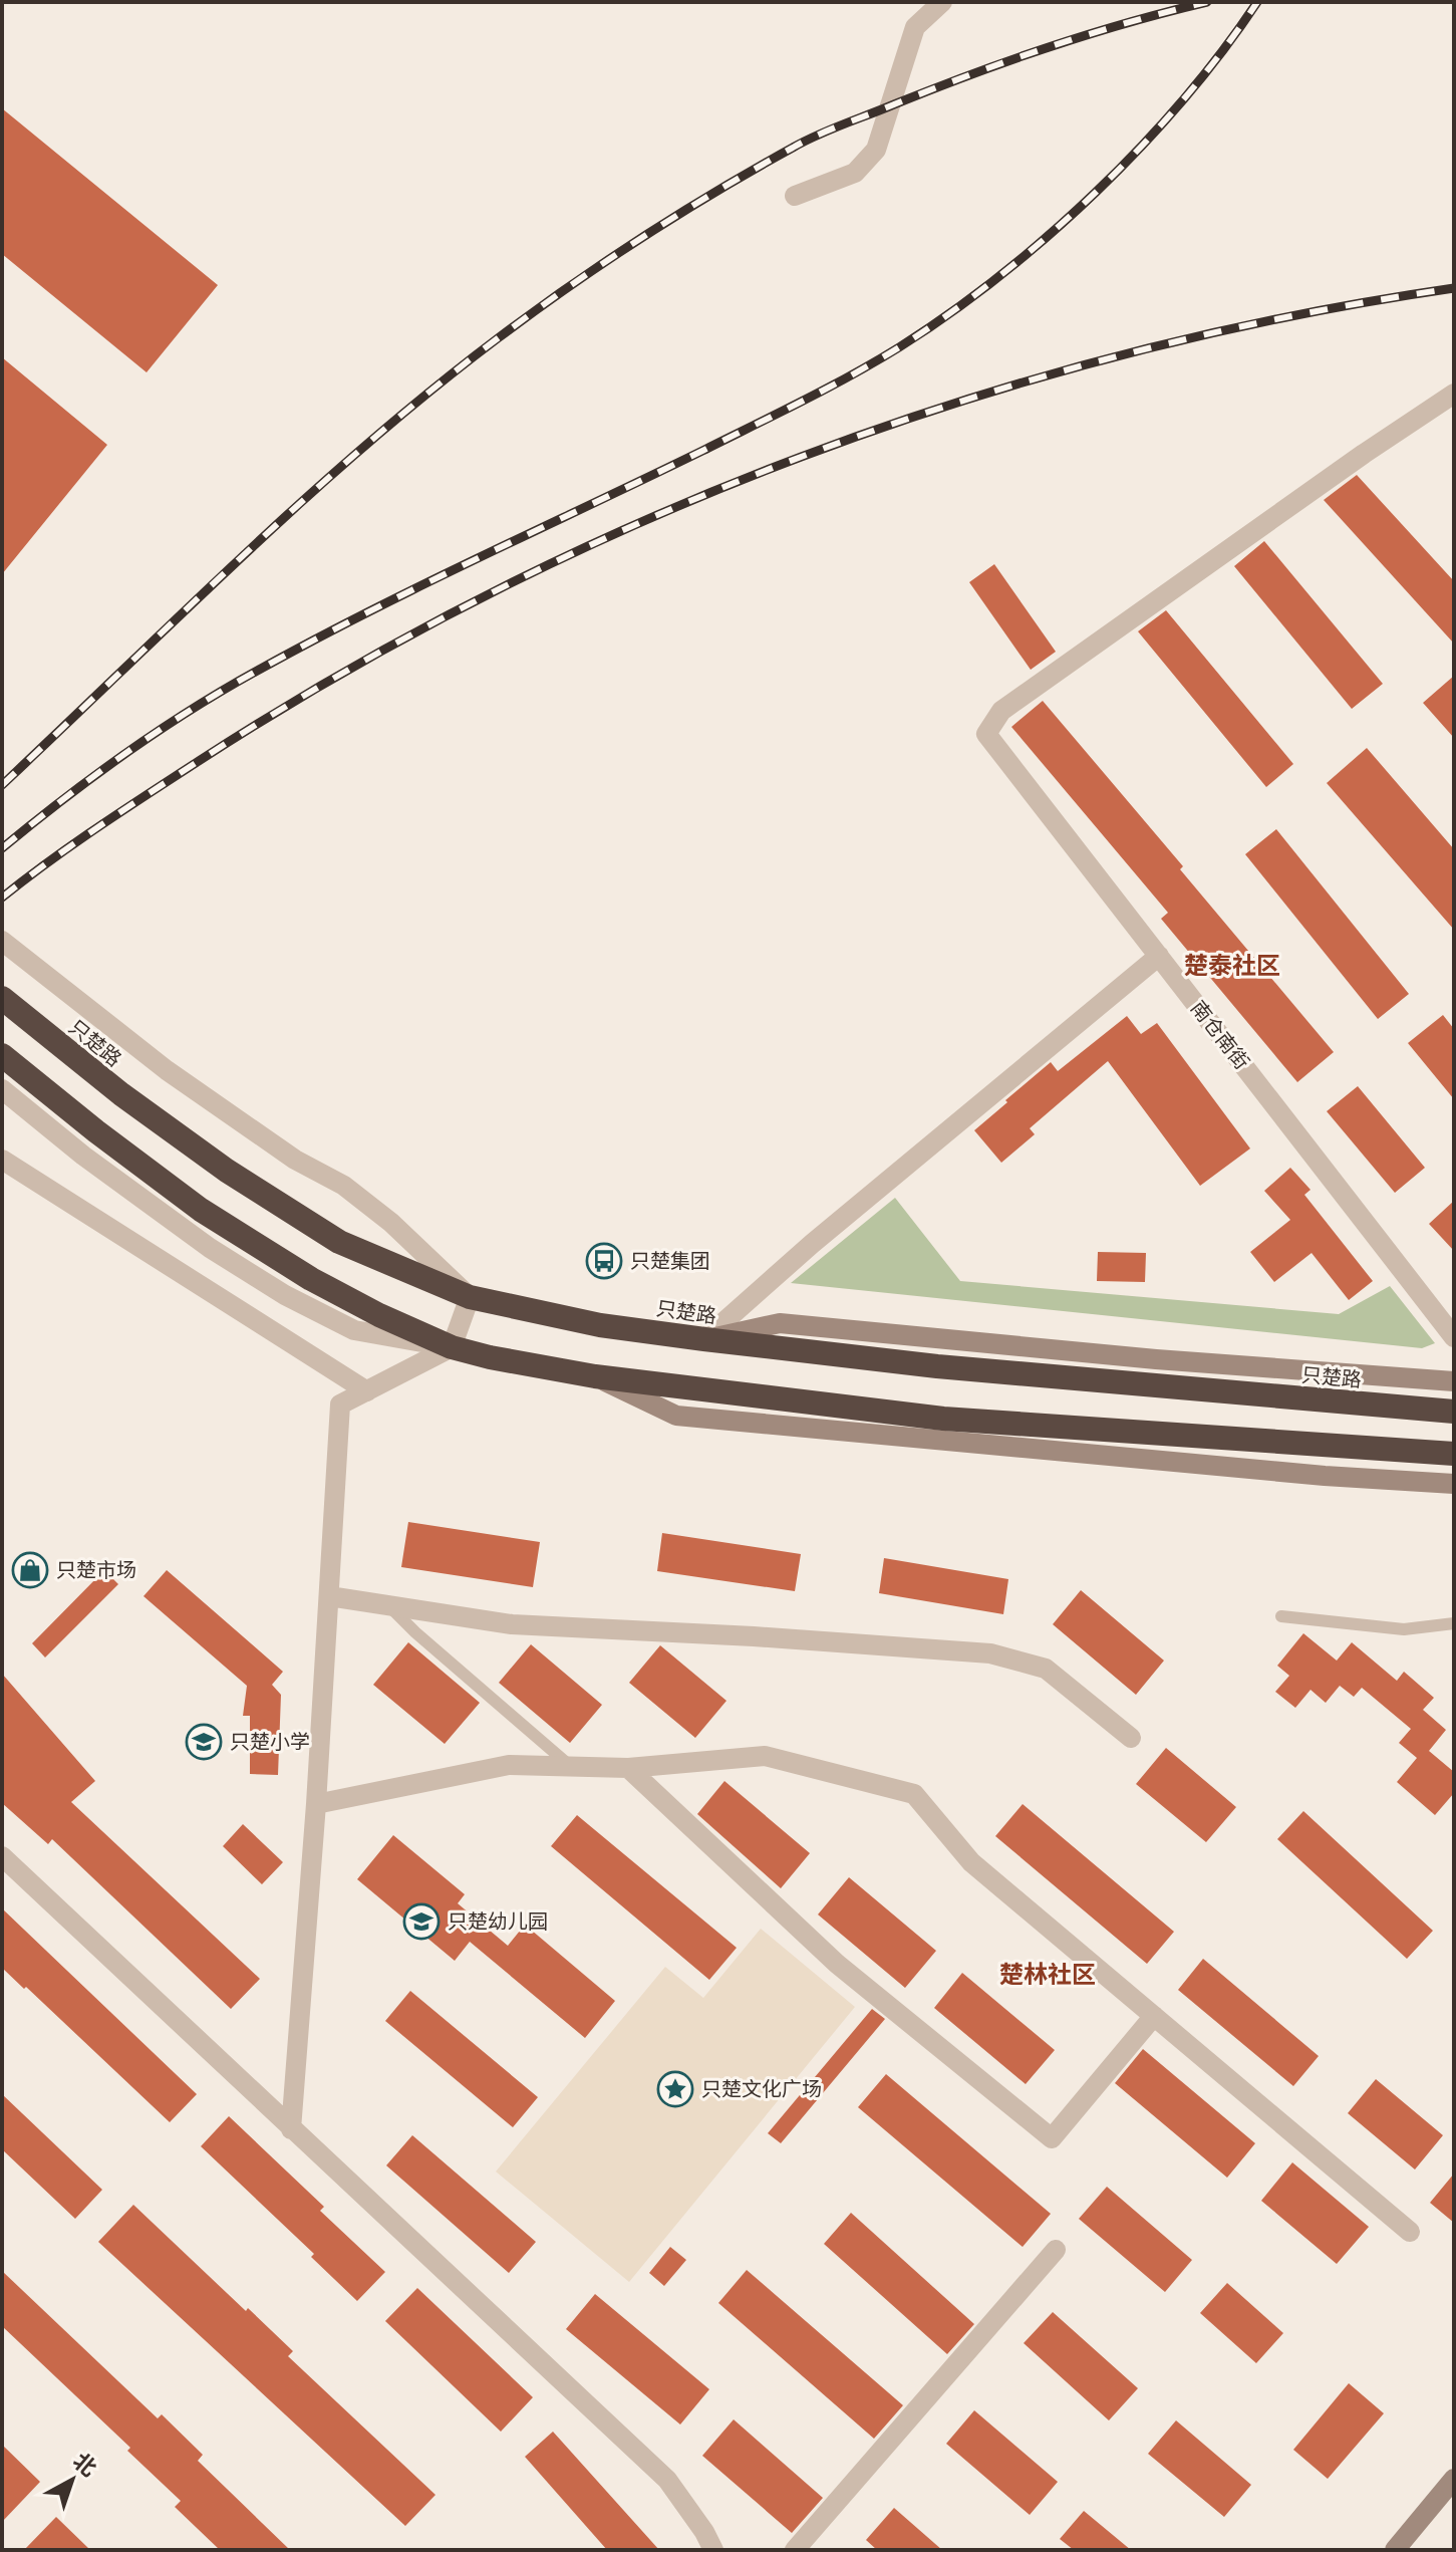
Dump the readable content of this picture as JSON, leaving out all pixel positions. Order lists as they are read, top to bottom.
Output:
{
  "streets": {
    "highway": ["只楚路"],
    "street": ["南仓南街"]
  },
  "districts": ["楚泰社区", "楚林社区"],
  "places": {
    "bus stop": ["只楚集团"],
    "shop": ["只楚市场"],
    "school or university": ["只楚小学", "只楚幼儿园"],
    "place": ["只楚文化广场"]
  },
  "north": "top right"
}
